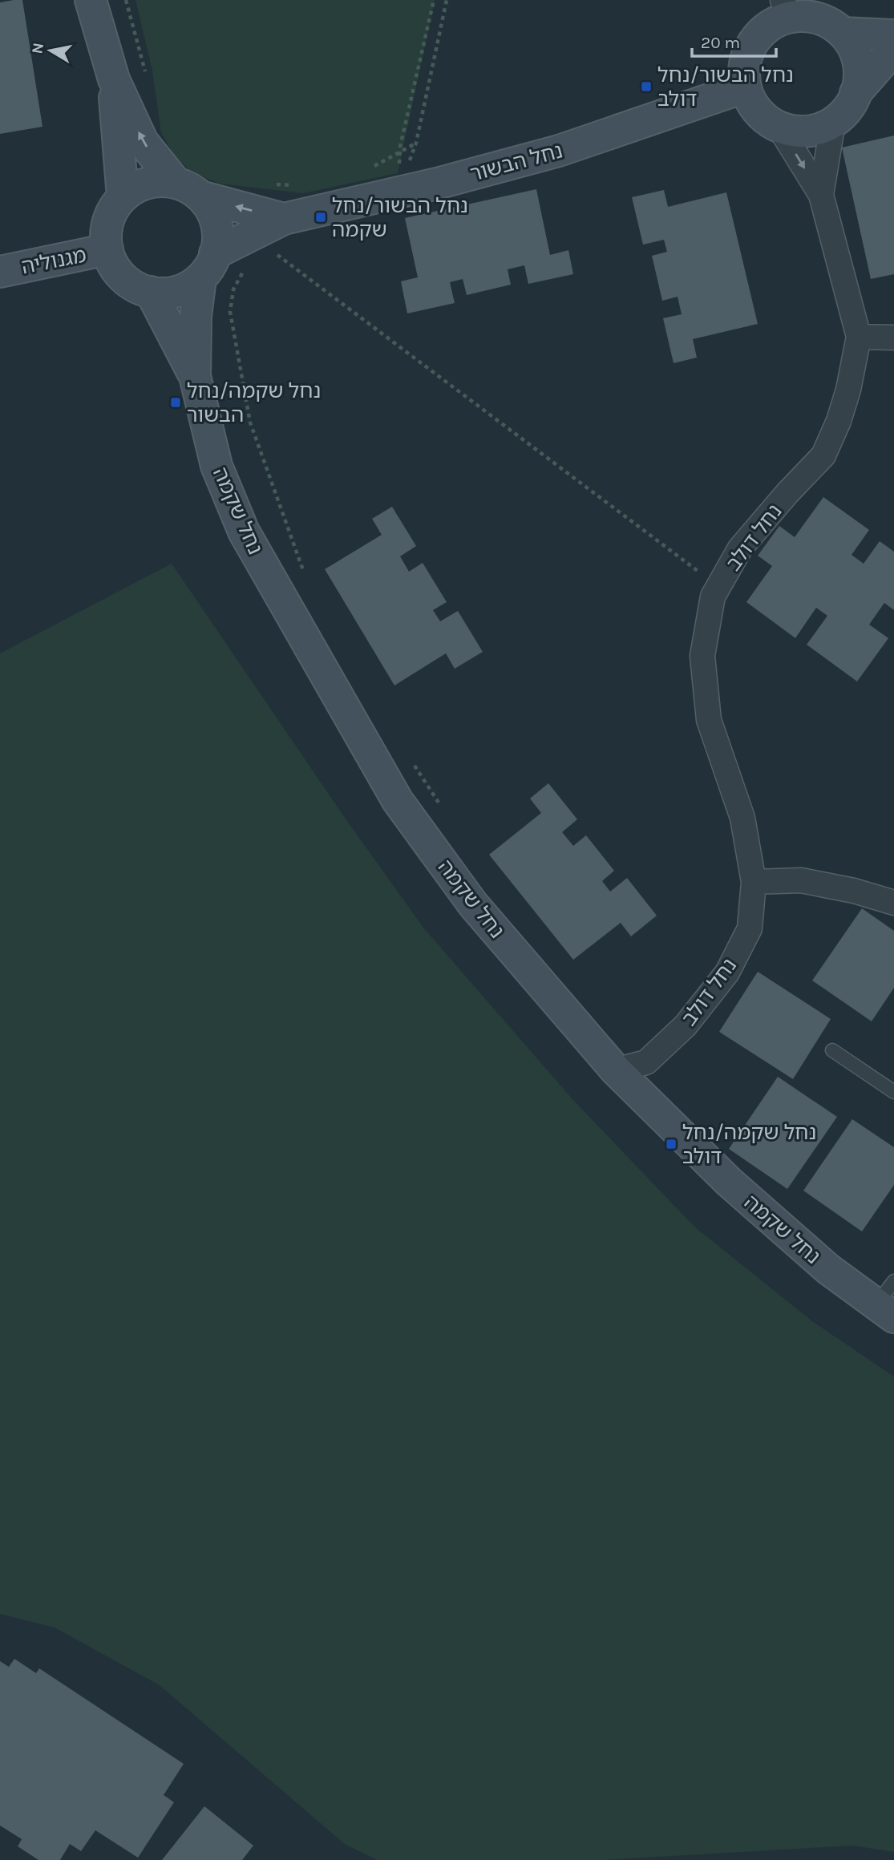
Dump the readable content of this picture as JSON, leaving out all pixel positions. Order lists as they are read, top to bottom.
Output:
{
  "streets": {
    "street": [
      "נחל הבשור",
      "מגנוליה",
      "נחל שקמה",
      "נחל דולב"
    ]
  },
  "crossings": [
    ["נחל הבשור", "מגנוליה"],
    ["נחל הבשור", "נחל שקמה"],
    ["נחל הבשור", "נחל דולב"],
    ["מגנוליה", "נחל שקמה"],
    ["נחל שקמה", "נחל דולב"]
  ],
  "places": {
    "transit": [
      "נחל הבשור/נחל דולב",
      "נחל הבשור/נחל שקמה",
      "נחל שקמה/נחל הבשור",
      "נחל שקמה/נחל דולב"
    ]
  },
  "scale_bar": "20 m",
  "north": "left"
}
